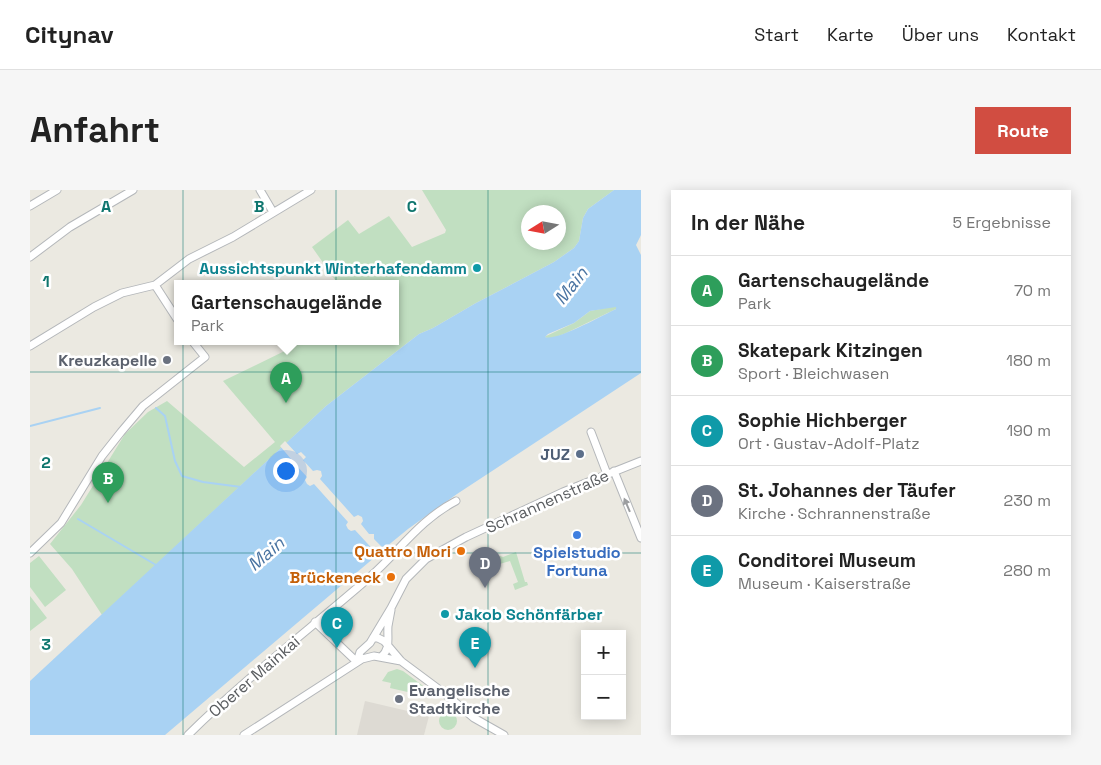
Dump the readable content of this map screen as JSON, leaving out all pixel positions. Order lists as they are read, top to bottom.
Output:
{
  "streets": {
    "street": ["Schrannenstraße", "Oberer Mainkai"]
  },
  "water": ["Main"],
  "places": [
    "Aussichtspunkt Winterhafendamm",
    "Kreuzkapelle",
    "JUZ",
    "Spielstudio Fortuna",
    "Quattro Mori",
    "Brückeneck",
    "Jakob Schönfärber",
    "Evangelische Stadtkirche"
  ],
  "north": "left",
  "page": {
    "header": "Citynav",
    "nav": [
      "Start",
      "Karte",
      "Über uns",
      "Kontakt"
    ],
    "buttons": "Route",
    "title": "Anfahrt",
    "heading": ["In der Nähe", "5 Ergebnisse"],
    "list": [
      {
        "mark": "A",
        "name": "Gartenschaugelände",
        "note": "Park",
        "value": "70 m"
      },
      {
        "mark": "B",
        "name": "Skatepark Kitzingen",
        "note": "Sport · Bleichwasen",
        "value": "180 m"
      },
      {
        "mark": "C",
        "name": "Sophie Hichberger",
        "note": "Ort · Gustav-Adolf-Platz",
        "value": "190 m"
      },
      {
        "mark": "D",
        "name": "St. Johannes der Täufer",
        "note": "Kirche · Schrannenstraße",
        "value": "230 m"
      },
      {
        "mark": "E",
        "name": "Conditorei Museum",
        "note": "Museum · Kaiserstraße",
        "value": "280 m"
      }
    ],
    "popup": ["Gartenschaugelände", "Park"],
    "pins": [
      "A",
      "B",
      "D",
      "C",
      "E"
    ],
    "map_buttons": ["+", "−"]
  },
  "grid": {
    "columns": ["A", "B", "C"],
    "rows": ["1", "2", "3"]
  }
}
